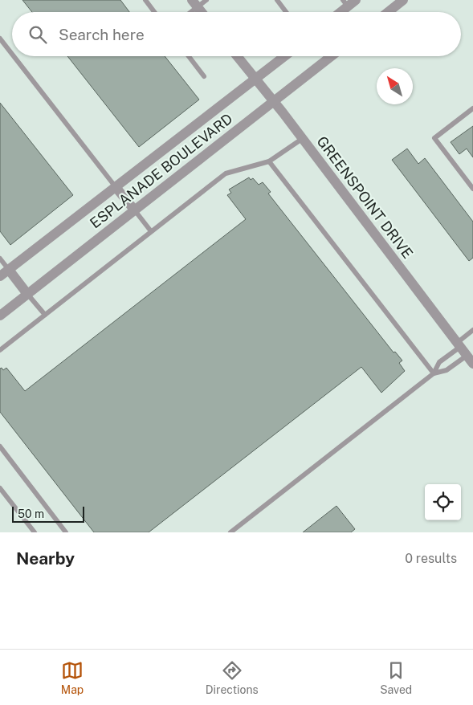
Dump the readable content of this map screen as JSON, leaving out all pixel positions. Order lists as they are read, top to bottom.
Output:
{
  "streets": {
    "street": ["ESPLANADE BOULEVARD", "GREENSPOINT DRIVE"]
  },
  "crossings": [
    ["ESPLANADE BOULEVARD", "GREENSPOINT DRIVE"]
  ],
  "scale_bar": "50 m",
  "north": "top left",
  "page": {
    "search": "Search here",
    "scale": "50 m",
    "heading": ["Nearby", "0 results"],
    "nav": ["Map", "Directions", "Saved"]
  }
}
